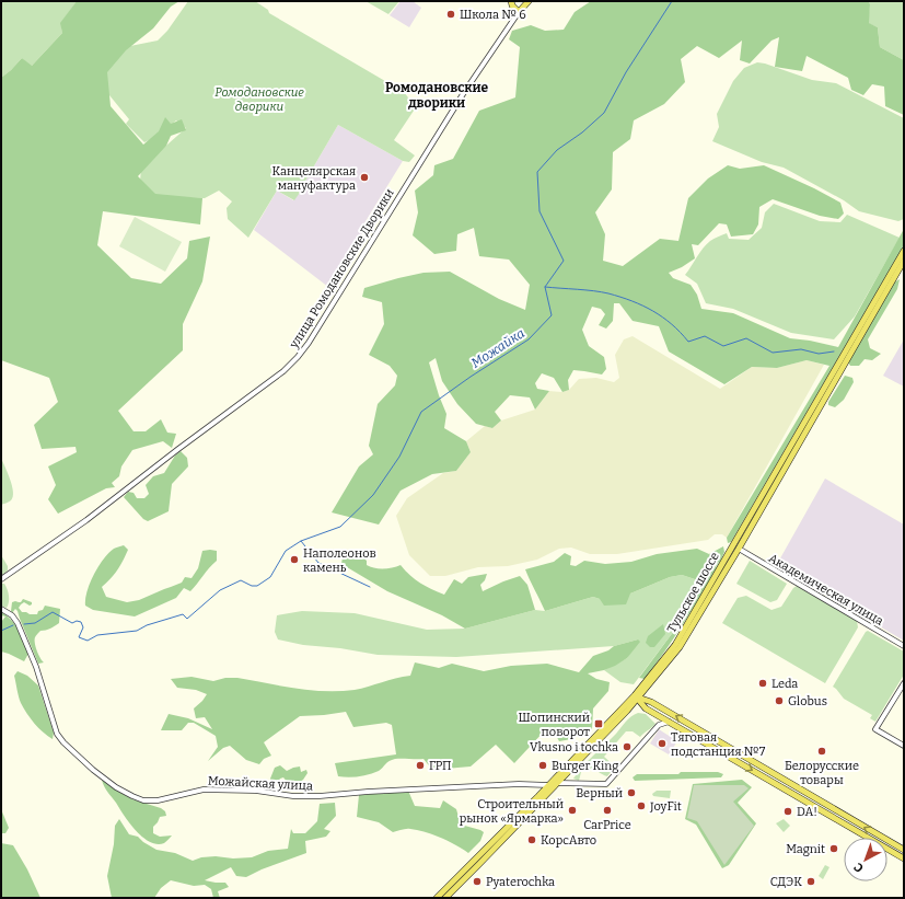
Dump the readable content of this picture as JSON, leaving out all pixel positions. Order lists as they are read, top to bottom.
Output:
{
  "streets": {
    "main road": ["Тульское шоссе"],
    "street": ["улица Ромодановские Дворики", "Академическая улица", "Можайская улица"]
  },
  "crossings": [
    ["Академическая улица", "Тульское шоссе"],
    ["Тульское шоссе", "Можайская улица"]
  ],
  "districts": ["Ромодановские дворики"],
  "water": ["Можайка"],
  "parks": ["Ромодановские дворики"],
  "places": {
    "other": [
      "Школа № 6",
      "Канцелярская мануфактура",
      "Наполеонов камень",
      "Leda",
      "Globus",
      "Тяговая подстанция №7",
      "Vkusno i tochka",
      "Белорусские товары",
      "ГРП",
      "Burger King",
      "Верный",
      "JoyFit",
      "Строительный рынок «Ярмарка»",
      "CarPrice",
      "DA!",
      "КорсАвто",
      "Magnit",
      "Pyaterochka",
      "СДЭК"
    ],
    "transit": ["Шопинский поворот"]
  },
  "north": "bottom left"
}
